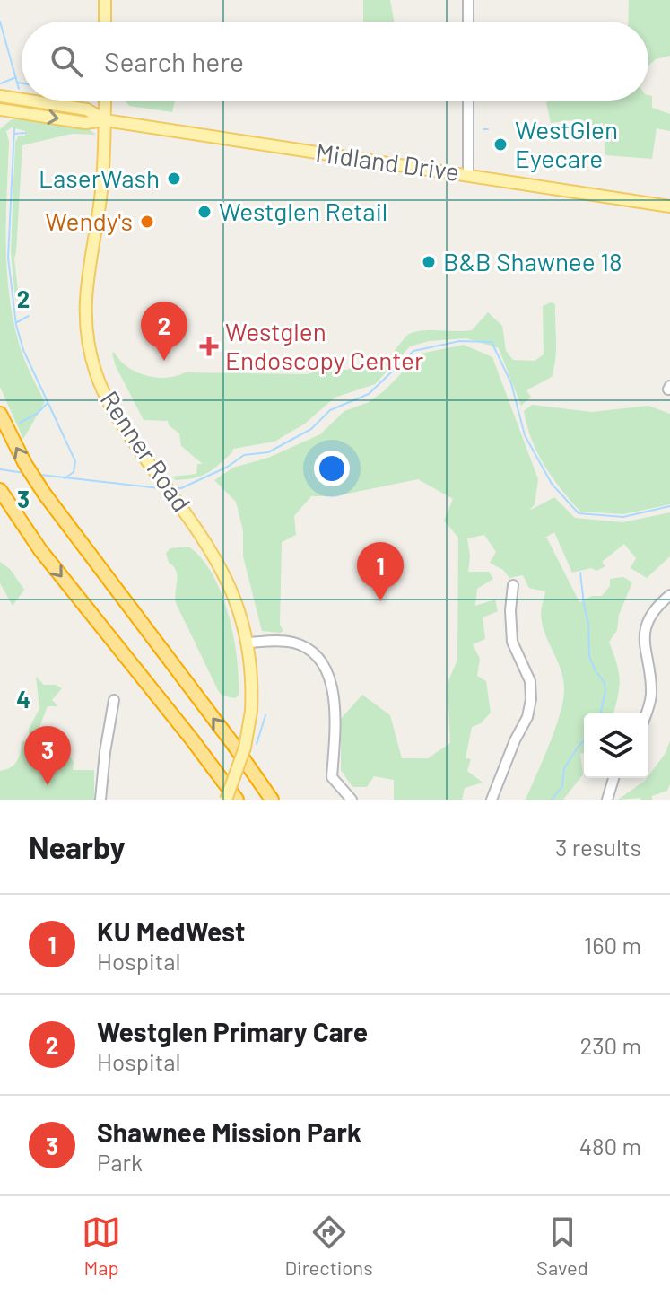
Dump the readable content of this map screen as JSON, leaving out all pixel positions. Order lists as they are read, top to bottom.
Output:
{
  "streets": {
    "main road": ["Midland Drive", "Renner Road"]
  },
  "crossings": [
    ["Midland Drive", "Renner Road"]
  ],
  "places": {
    "other": [
      "WestGlen Eyecare",
      "LaserWash",
      "Westglen Retail",
      "Wendy's",
      "B&B Shawnee 18"
    ],
    "health": ["Westglen Endoscopy Center"]
  },
  "page": {
    "search": "Search here",
    "pins": ["2", "1", "3"],
    "heading": ["Nearby", "3 results"],
    "list": [
      {
        "mark": "1",
        "name": "KU MedWest",
        "note": "Hospital",
        "value": "160 m"
      },
      {
        "mark": "2",
        "name": "Westglen Primary Care",
        "note": "Hospital",
        "value": "230 m"
      },
      {
        "mark": "3",
        "name": "Shawnee Mission Park",
        "note": "Park",
        "value": "480 m"
      }
    ],
    "nav": ["Map", "Directions", "Saved"]
  },
  "grid": {
    "rows": ["2", "3", "4"]
  }
}
